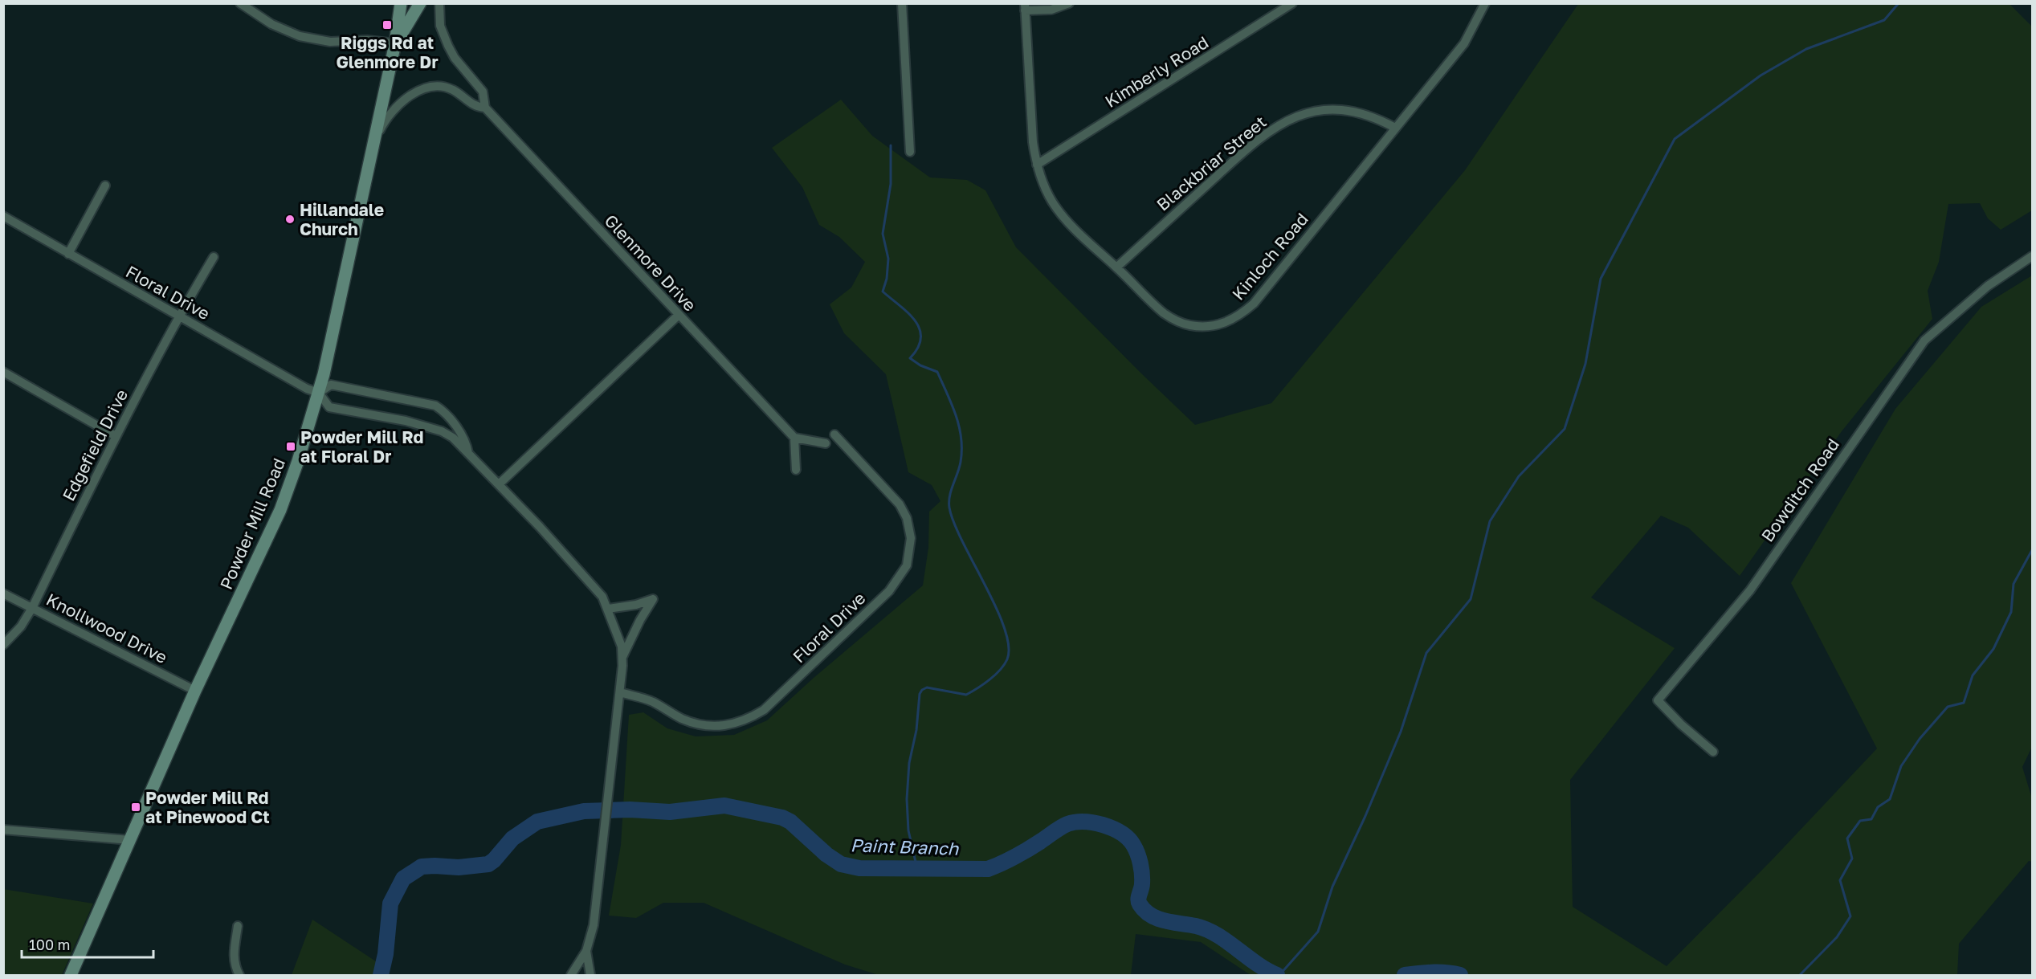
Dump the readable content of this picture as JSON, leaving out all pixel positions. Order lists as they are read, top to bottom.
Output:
{
  "streets": {
    "main road": ["Powder Mill Road"],
    "street": [
      "Kimberly Road",
      "Blackbriar Street",
      "Kinloch Road",
      "Glenmore Drive",
      "Floral Drive",
      "Edgefield Drive",
      "Bowditch Road",
      "Knollwood Drive"
    ]
  },
  "crossings": [
    ["Kimberly Road", "Kinloch Road"],
    ["Blackbriar Street", "Kinloch Road"],
    ["Floral Drive", "Edgefield Drive"],
    ["Floral Drive", "Powder Mill Road"],
    ["Edgefield Drive", "Knollwood Drive"],
    ["Powder Mill Road", "Knollwood Drive"]
  ],
  "water": ["Paint Branch"],
  "places": {
    "transit": ["Riggs Rd at Glenmore Dr", "Powder Mill Rd at Floral Dr", "Powder Mill Rd at Pinewood Ct"],
    "other": ["Hillandale Church"]
  },
  "scale_bar": "100 m"
}
